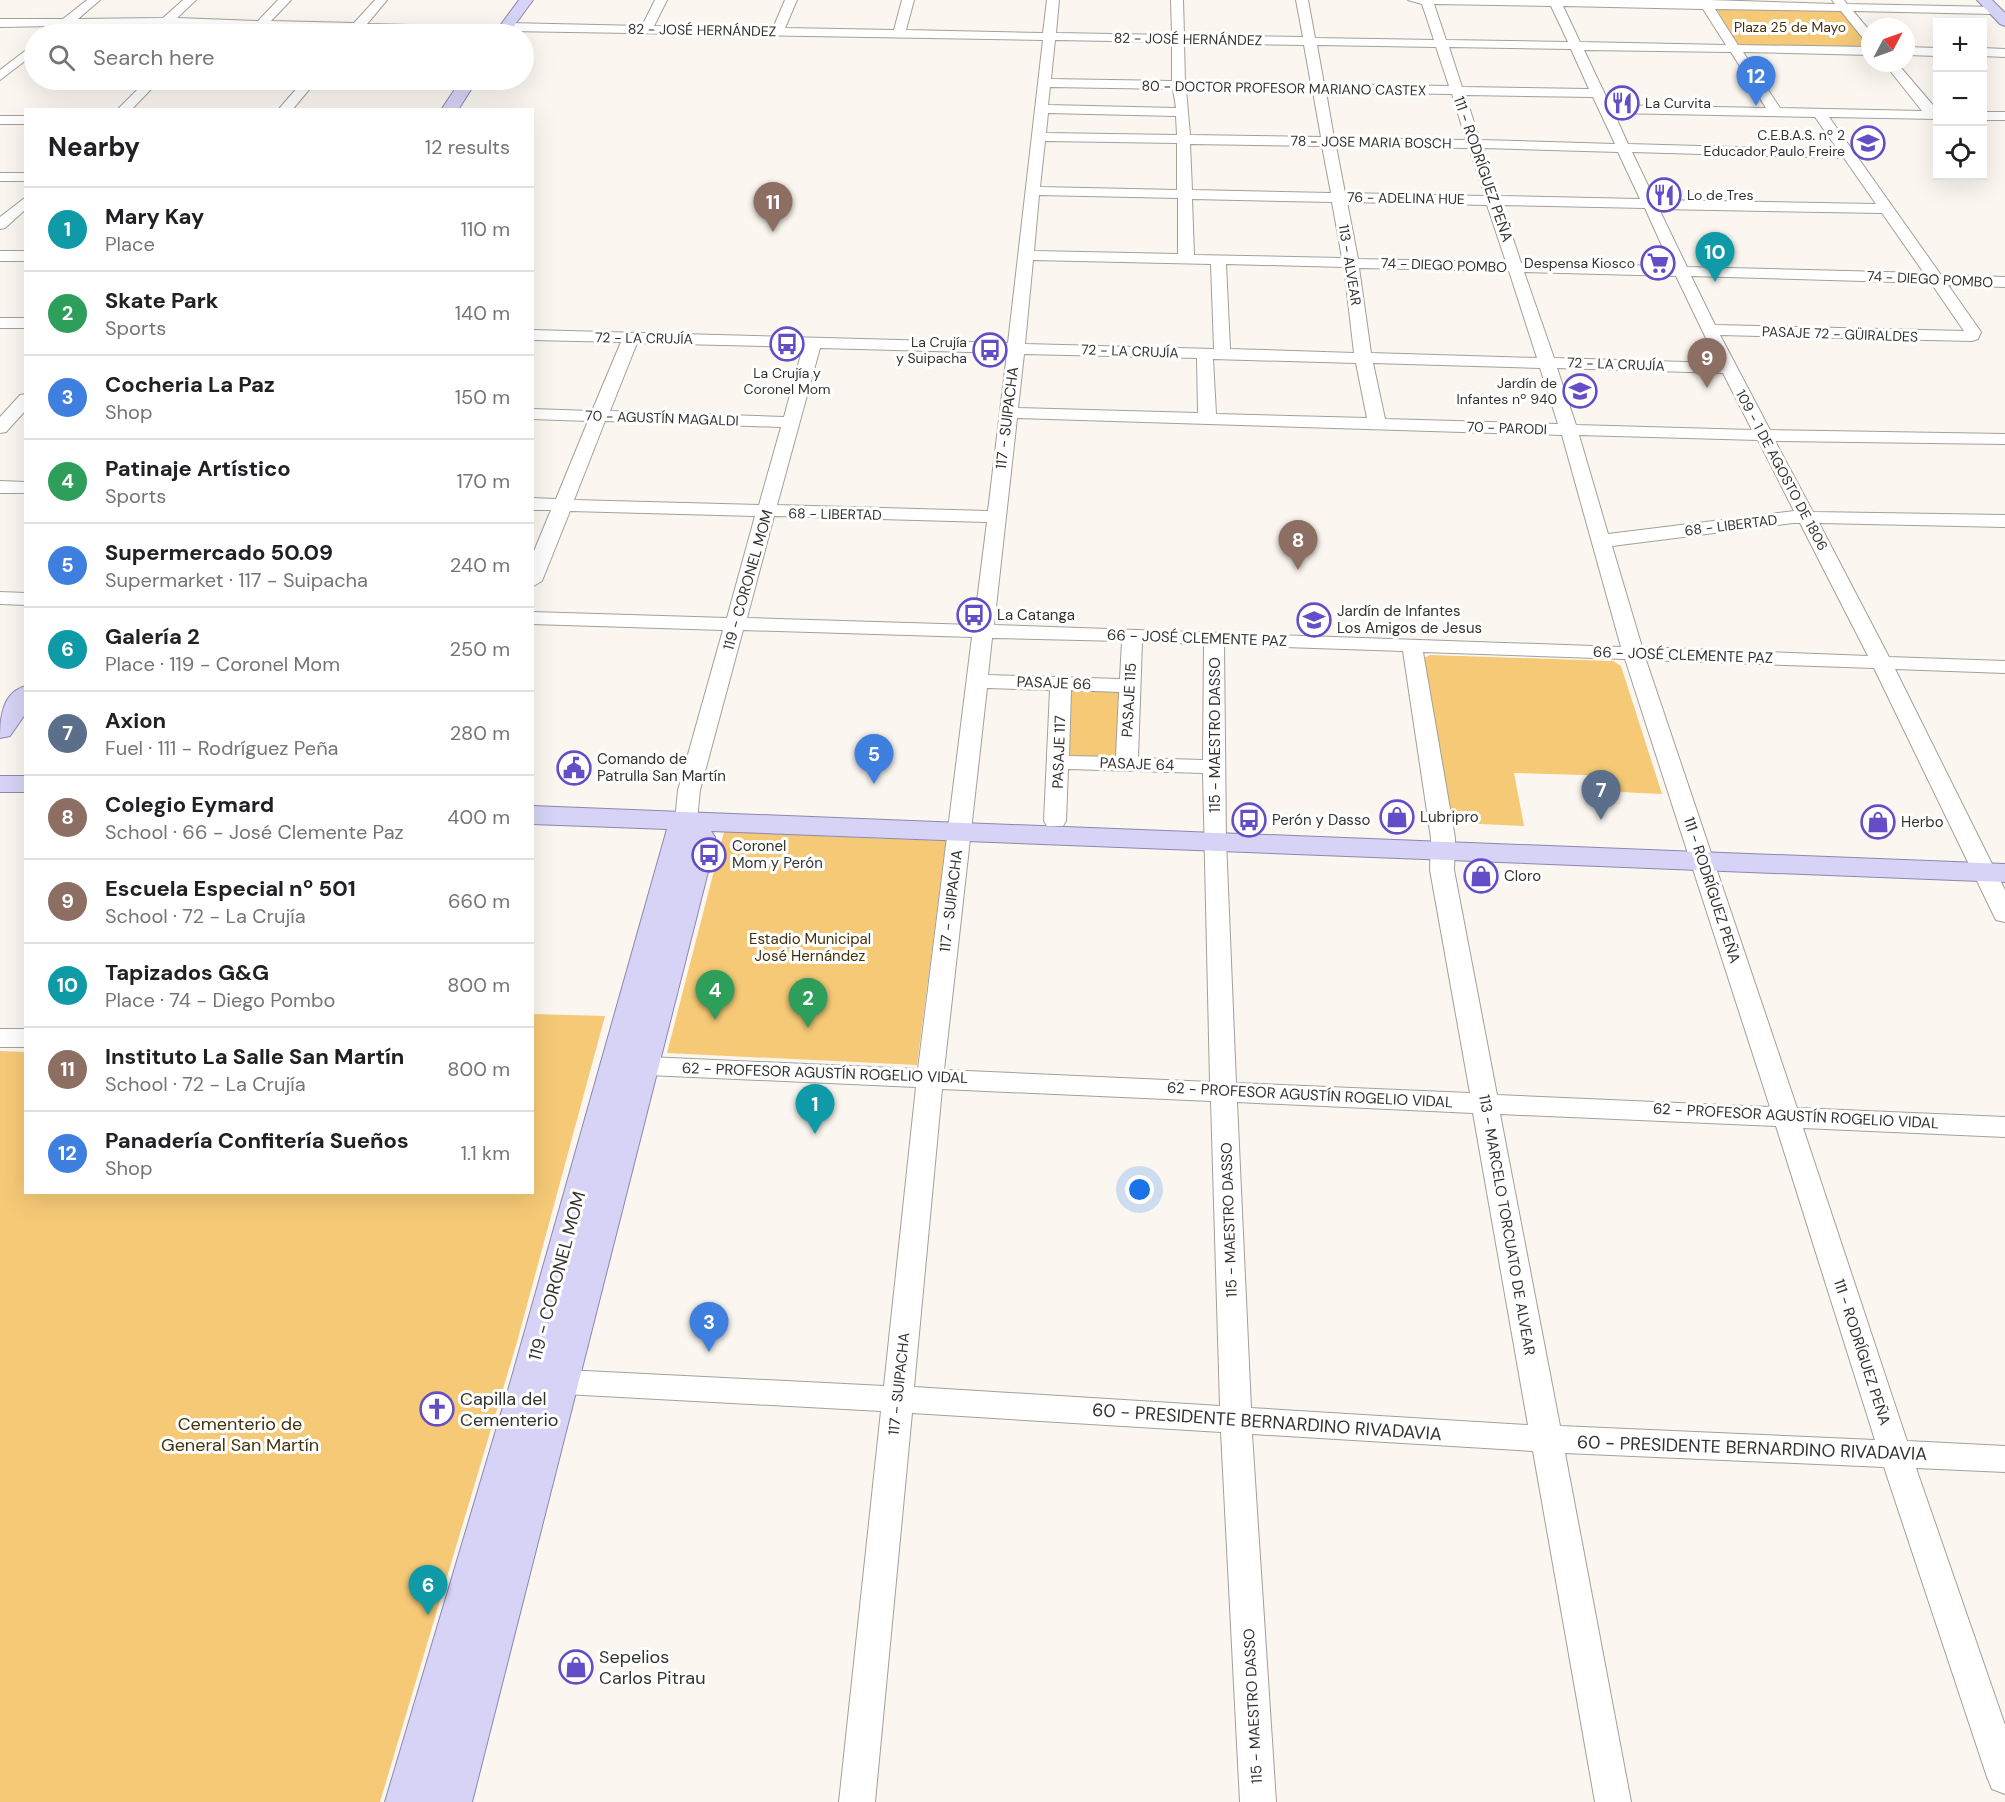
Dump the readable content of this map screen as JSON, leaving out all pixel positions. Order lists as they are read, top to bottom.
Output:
{
  "streets": {
    "main road": ["119 - CORONEL MOM"],
    "street": [
      "82 - JOSÉ HERNÁNDEZ",
      "80 - DOCTOR PROFESOR MARIANO CASTEX",
      "78 - JOSE MARIA BOSCH",
      "111 - RODRÍGUEZ PEÑA",
      "76 - ADELINA HUE",
      "113 - ALVEAR",
      "74 - DIEGO POMBO",
      "PASAJE 72 - GÜIRALDES",
      "72 - LA CRUJÍA",
      "70 - AGUSTÍN MAGALDI",
      "117 - SUIPACHA",
      "70 - PARODI",
      "109 - 1 DE AGOSTO DE 1806",
      "68 - LIBERTAD",
      "66 - JOSÉ CLEMENTE PAZ",
      "PASAJE 66",
      "PASAJE 115",
      "115 - MAESTRO DASSO",
      "PASAJE 117",
      "PASAJE 64",
      "62 - PROFESOR AGUSTÍN ROGELIO VIDAL",
      "113 - MARCELO TORCUATO DE ALVEAR",
      "60 - PRESIDENTE BERNARDINO RIVADAVIA"
    ]
  },
  "crossings": [
    ["82 - JOSÉ HERNÁNDEZ", "111 - RODRÍGUEZ PEÑA"],
    ["82 - JOSÉ HERNÁNDEZ", "113 - ALVEAR"],
    ["82 - JOSÉ HERNÁNDEZ", "117 - SUIPACHA"],
    ["82 - JOSÉ HERNÁNDEZ", "109 - 1 DE AGOSTO DE 1806"],
    ["80 - DOCTOR PROFESOR MARIANO CASTEX", "111 - RODRÍGUEZ PEÑA"],
    ["80 - DOCTOR PROFESOR MARIANO CASTEX", "113 - ALVEAR"],
    ["80 - DOCTOR PROFESOR MARIANO CASTEX", "117 - SUIPACHA"],
    ["80 - DOCTOR PROFESOR MARIANO CASTEX", "109 - 1 DE AGOSTO DE 1806"],
    ["78 - JOSE MARIA BOSCH", "111 - RODRÍGUEZ PEÑA"],
    ["78 - JOSE MARIA BOSCH", "113 - ALVEAR"],
    ["78 - JOSE MARIA BOSCH", "117 - SUIPACHA"],
    ["78 - JOSE MARIA BOSCH", "109 - 1 DE AGOSTO DE 1806"],
    ["111 - RODRÍGUEZ PEÑA", "76 - ADELINA HUE"],
    ["111 - RODRÍGUEZ PEÑA", "74 - DIEGO POMBO"],
    ["111 - RODRÍGUEZ PEÑA", "72 - LA CRUJÍA"],
    ["111 - RODRÍGUEZ PEÑA", "70 - PARODI"],
    ["111 - RODRÍGUEZ PEÑA", "68 - LIBERTAD"],
    ["111 - RODRÍGUEZ PEÑA", "66 - JOSÉ CLEMENTE PAZ"],
    ["111 - RODRÍGUEZ PEÑA", "62 - PROFESOR AGUSTÍN ROGELIO VIDAL"],
    ["111 - RODRÍGUEZ PEÑA", "60 - PRESIDENTE BERNARDINO RIVADAVIA"],
    ["76 - ADELINA HUE", "113 - ALVEAR"],
    ["76 - ADELINA HUE", "117 - SUIPACHA"],
    ["76 - ADELINA HUE", "109 - 1 DE AGOSTO DE 1806"],
    ["113 - ALVEAR", "74 - DIEGO POMBO"],
    ["113 - ALVEAR", "72 - LA CRUJÍA"],
    ["113 - ALVEAR", "70 - PARODI"],
    ["74 - DIEGO POMBO", "PASAJE 72 - GÜIRALDES"],
    ["74 - DIEGO POMBO", "117 - SUIPACHA"],
    ["74 - DIEGO POMBO", "109 - 1 DE AGOSTO DE 1806"],
    ["PASAJE 72 - GÜIRALDES", "109 - 1 DE AGOSTO DE 1806"],
    ["72 - LA CRUJÍA", "117 - SUIPACHA"],
    ["72 - LA CRUJÍA", "109 - 1 DE AGOSTO DE 1806"],
    ["72 - LA CRUJÍA", "119 - CORONEL MOM"],
    ["70 - AGUSTÍN MAGALDI", "119 - CORONEL MOM"],
    ["117 - SUIPACHA", "70 - PARODI"],
    ["117 - SUIPACHA", "68 - LIBERTAD"],
    ["117 - SUIPACHA", "66 - JOSÉ CLEMENTE PAZ"],
    ["117 - SUIPACHA", "PASAJE 66"],
    ["117 - SUIPACHA", "62 - PROFESOR AGUSTÍN ROGELIO VIDAL"],
    ["117 - SUIPACHA", "60 - PRESIDENTE BERNARDINO RIVADAVIA"],
    ["70 - PARODI", "109 - 1 DE AGOSTO DE 1806"],
    ["109 - 1 DE AGOSTO DE 1806", "68 - LIBERTAD"],
    ["109 - 1 DE AGOSTO DE 1806", "66 - JOSÉ CLEMENTE PAZ"],
    ["68 - LIBERTAD", "119 - CORONEL MOM"],
    ["119 - CORONEL MOM", "66 - JOSÉ CLEMENTE PAZ"],
    ["119 - CORONEL MOM", "62 - PROFESOR AGUSTÍN ROGELIO VIDAL"],
    ["119 - CORONEL MOM", "60 - PRESIDENTE BERNARDINO RIVADAVIA"],
    ["66 - JOSÉ CLEMENTE PAZ", "PASAJE 115"],
    ["66 - JOSÉ CLEMENTE PAZ", "115 - MAESTRO DASSO"],
    ["66 - JOSÉ CLEMENTE PAZ", "113 - MARCELO TORCUATO DE ALVEAR"],
    ["PASAJE 66", "PASAJE 115"],
    ["PASAJE 66", "PASAJE 117"],
    ["PASAJE 115", "PASAJE 64"],
    ["115 - MAESTRO DASSO", "PASAJE 64"],
    ["115 - MAESTRO DASSO", "62 - PROFESOR AGUSTÍN ROGELIO VIDAL"],
    ["115 - MAESTRO DASSO", "60 - PRESIDENTE BERNARDINO RIVADAVIA"],
    ["PASAJE 117", "PASAJE 64"],
    ["62 - PROFESOR AGUSTÍN ROGELIO VIDAL", "113 - MARCELO TORCUATO DE ALVEAR"],
    ["113 - MARCELO TORCUATO DE ALVEAR", "60 - PRESIDENTE BERNARDINO RIVADAVIA"]
  ],
  "parks": ["Plaza 25 de Mayo", "Estadio Municipal José Hernández", "Cementerio de General San Martín"],
  "places": {
    "restaurant": ["La Curvita", "Lo de Tres"],
    "school or university": ["C.E.B.A.S. nº 2 Educador Paulo Freire", "Jardín de Infantes nº 940", "Jardín de Infantes Los Amigos de Jesus"],
    "supermarket": ["Despensa Kiosco"],
    "bus stop": [
      "La Crujía y Coronel Mom",
      "La Crujía y Suipacha",
      "La Catanga",
      "Perón y Dasso",
      "Coronel Mom y Perón"
    ],
    "public building": ["Comando de Patrulla San Martín"],
    "shop": [
      "Lubripro",
      "Herbo",
      "Cloro",
      "Sepelios Carlos Pitrau"
    ],
    "church": ["Capilla del Cementerio"]
  },
  "north": "top right",
  "page": {
    "map_buttons": ["+", "−"],
    "search": "Search here",
    "pins": [
      "12",
      "11",
      "10",
      "9",
      "8",
      "5",
      "7",
      "4",
      "2",
      "1",
      "3",
      "6"
    ],
    "heading": ["Nearby", "12 results"],
    "list": [
      {
        "mark": "1",
        "name": "Mary Kay",
        "note": "Place",
        "value": "110 m"
      },
      {
        "mark": "2",
        "name": "Skate Park",
        "note": "Sports",
        "value": "140 m"
      },
      {
        "mark": "3",
        "name": "Cocheria La Paz",
        "note": "Shop",
        "value": "150 m"
      },
      {
        "mark": "4",
        "name": "Patinaje Artístico",
        "note": "Sports",
        "value": "170 m"
      },
      {
        "mark": "5",
        "name": "Supermercado 50.09",
        "note": "Supermarket · 117 - Suipacha",
        "value": "240 m"
      },
      {
        "mark": "6",
        "name": "Galería 2",
        "note": "Place · 119 - Coronel Mom",
        "value": "250 m"
      },
      {
        "mark": "7",
        "name": "Axion",
        "note": "Fuel · 111 - Rodríguez Peña",
        "value": "280 m"
      },
      {
        "mark": "8",
        "name": "Colegio Eymard",
        "note": "School · 66 - José Clemente Paz",
        "value": "400 m"
      },
      {
        "mark": "9",
        "name": "Escuela Especial nº 501",
        "note": "School · 72 - La Crujía",
        "value": "660 m"
      },
      {
        "mark": "10",
        "name": "Tapizados G&G",
        "note": "Place · 74 - Diego Pombo",
        "value": "800 m"
      },
      {
        "mark": "11",
        "name": "Instituto La Salle San Martín",
        "note": "School · 72 - La Crujía",
        "value": "800 m"
      },
      {
        "mark": "12",
        "name": "Panadería Confitería Sueños",
        "note": "Shop",
        "value": "1.1 km"
      }
    ]
  }
}
